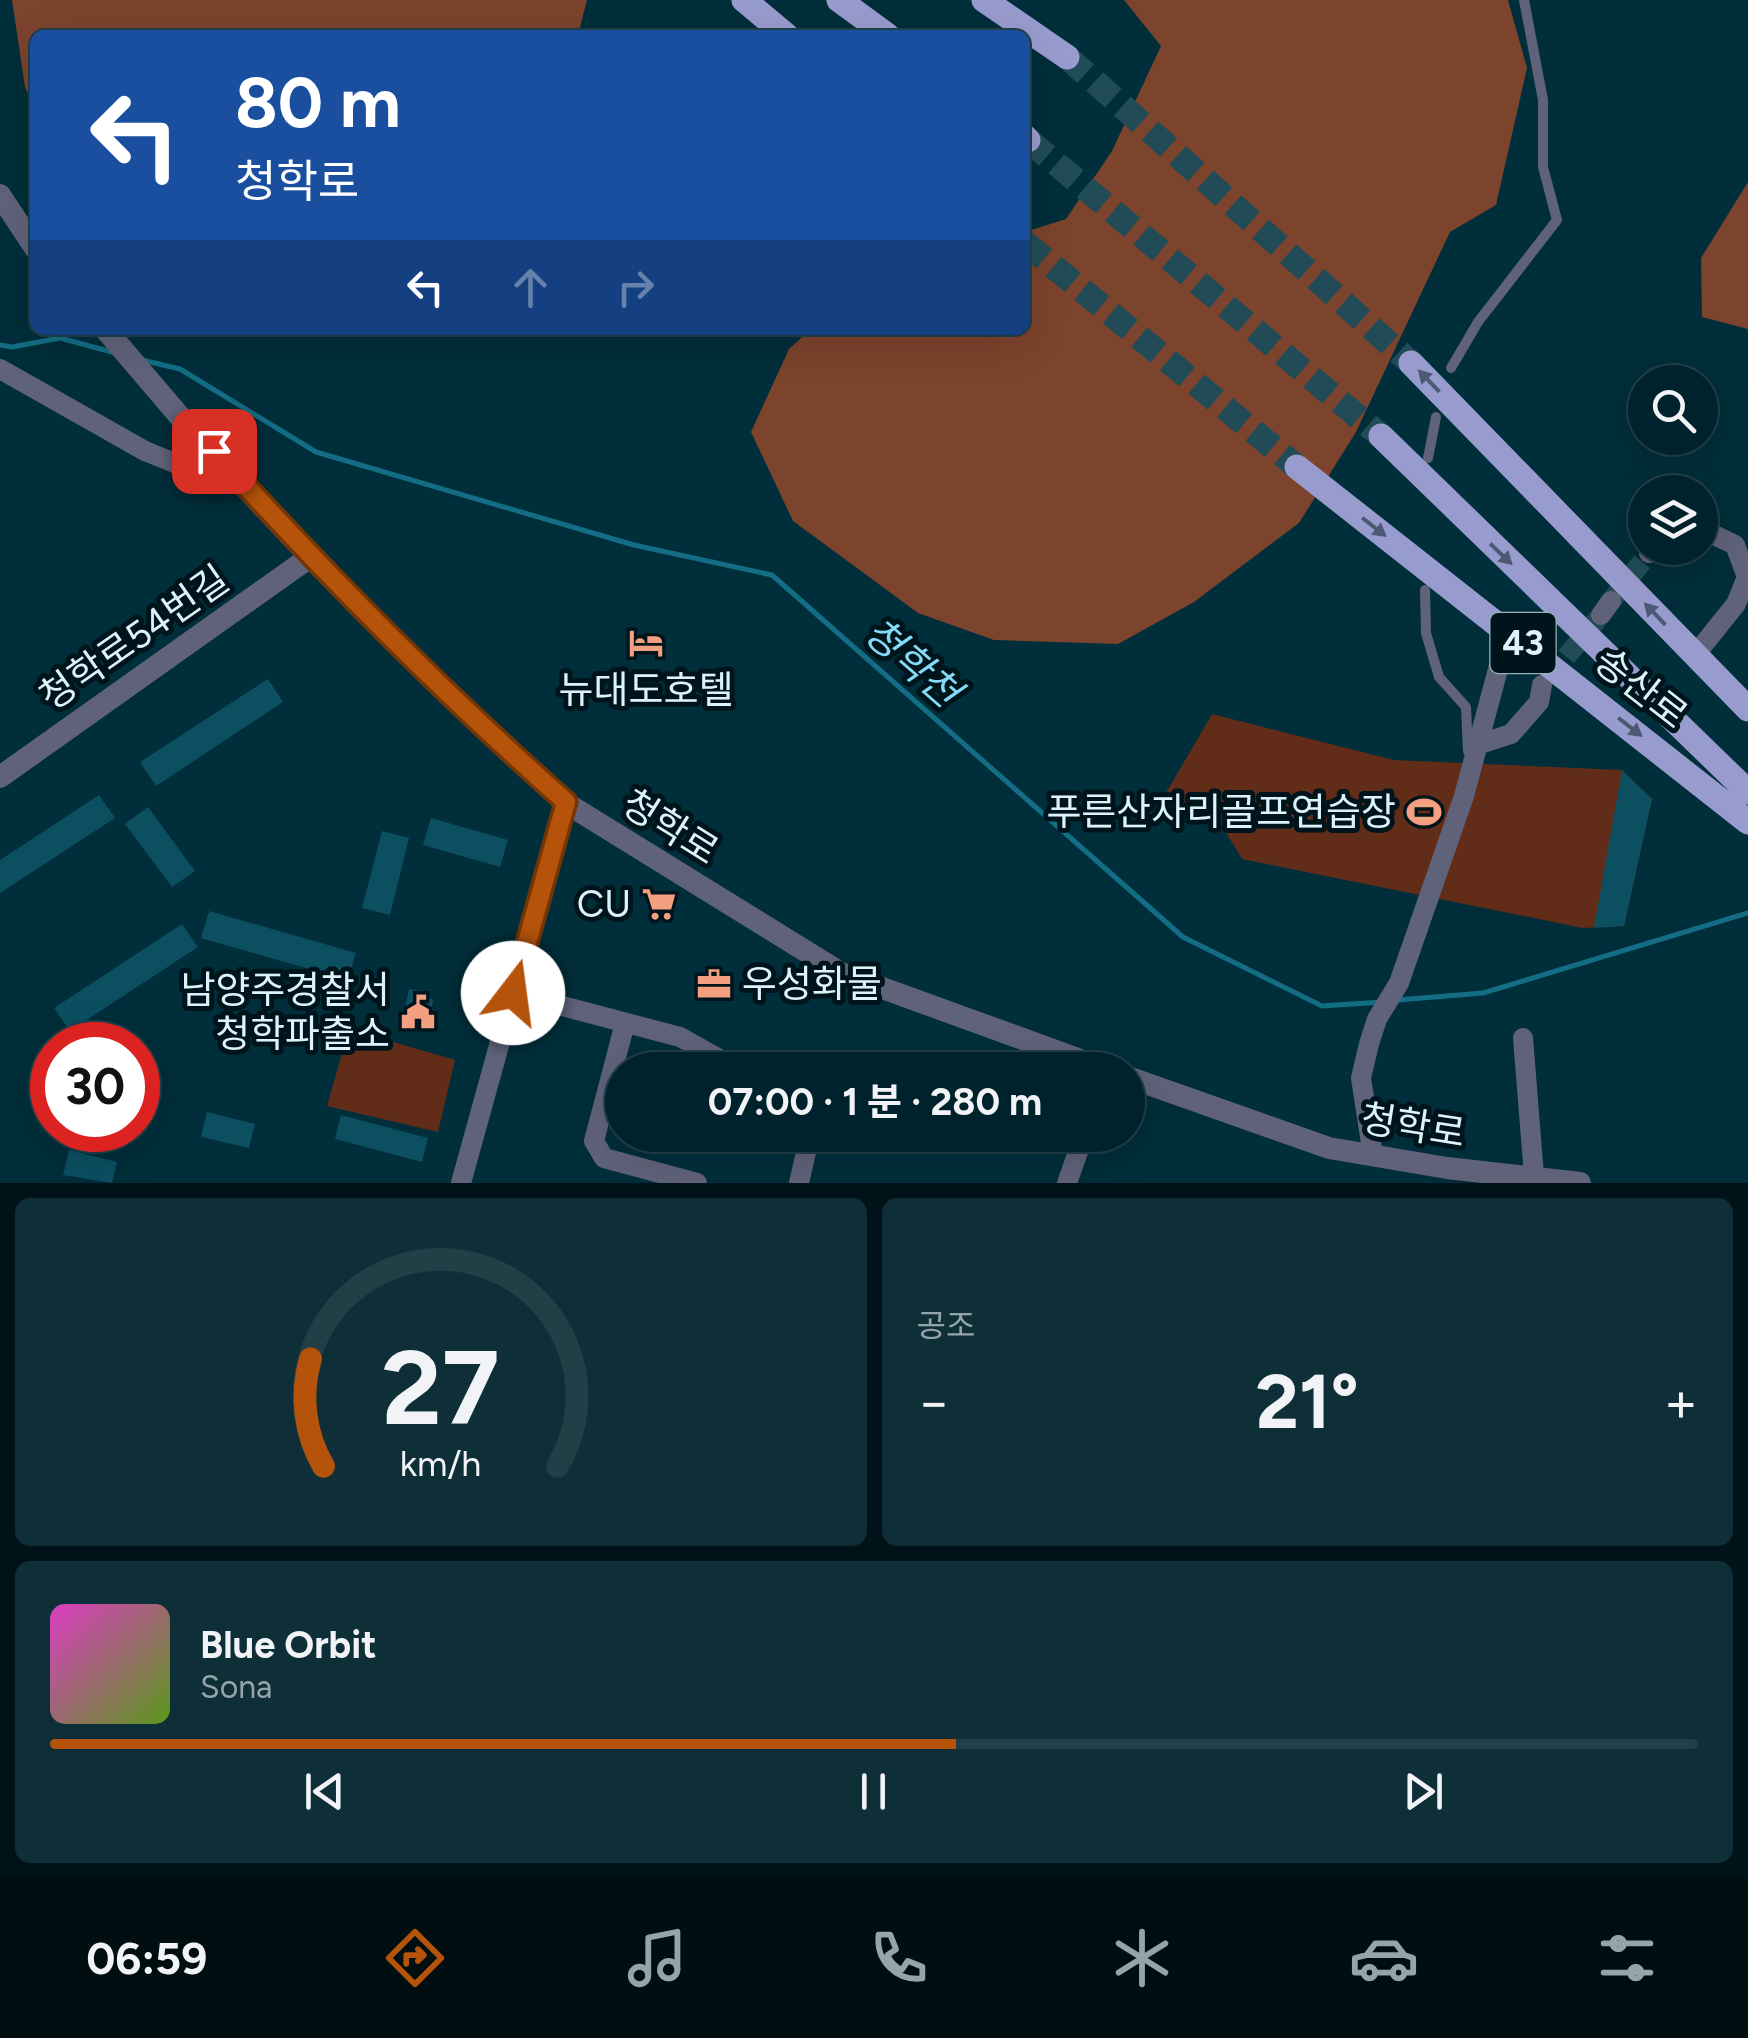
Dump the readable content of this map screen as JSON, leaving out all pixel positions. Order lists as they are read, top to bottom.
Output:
{
  "streets": {
    "main road": ["43", "송산로"],
    "street": ["청학로54번길", "청학로"]
  },
  "crossings": [
    ["청학로54번길", "청학로"]
  ],
  "water": ["청학천"],
  "places": {
    "hotel": ["뉴대도호텔"],
    "sports": ["푸른산자리골프연습장"],
    "supermarket": ["CU"],
    "office": ["우성화물"],
    "public building": ["남양주경찰서 청학파출소"]
  },
  "page": {
    "turn": ["80 m", "청학로"],
    "limit": "30",
    "trip": "07:00 · 1 분 · 280 m",
    "tile": "공조",
    "heat": ["−", "21°", "+"],
    "song": ["Blue Orbit", "Sona"],
    "tabs": "06:59",
    "gauge": ["27", "km/h"]
  }
}
